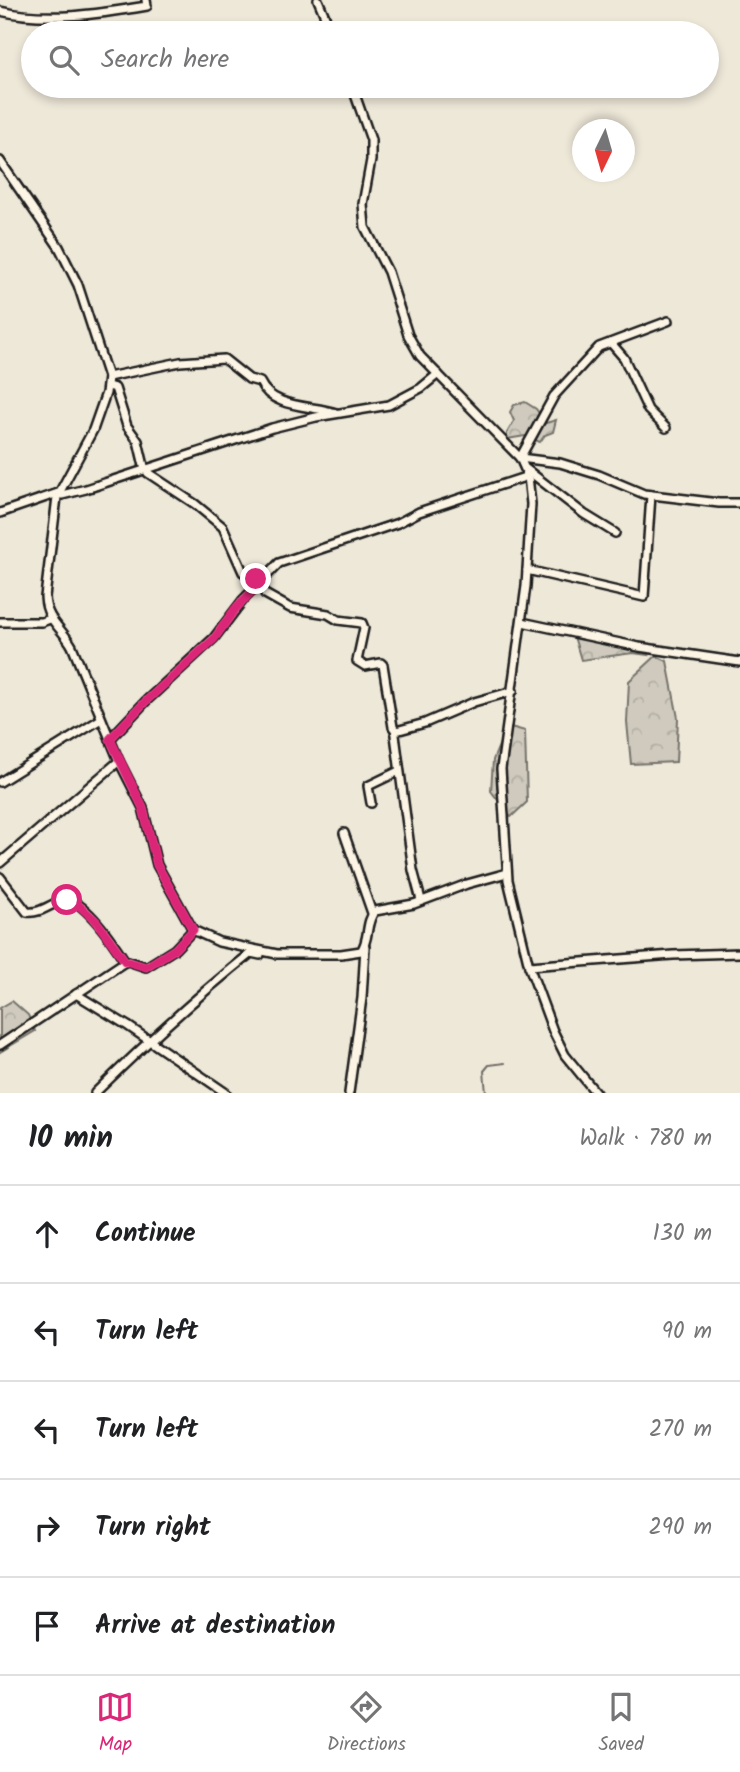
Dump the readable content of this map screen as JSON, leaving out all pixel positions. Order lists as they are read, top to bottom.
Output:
{
  "north": "bottom",
  "page": {
    "search": "Search here",
    "heading": ["10 min", "Walk · 780 m"],
    "list": [
      ["Continue", "130 m"],
      ["Turn left", "90 m"],
      ["Turn left", "270 m"],
      ["Turn right", "290 m"],
      "Arrive at destination"
    ],
    "nav": ["Map", "Directions", "Saved"]
  }
}
